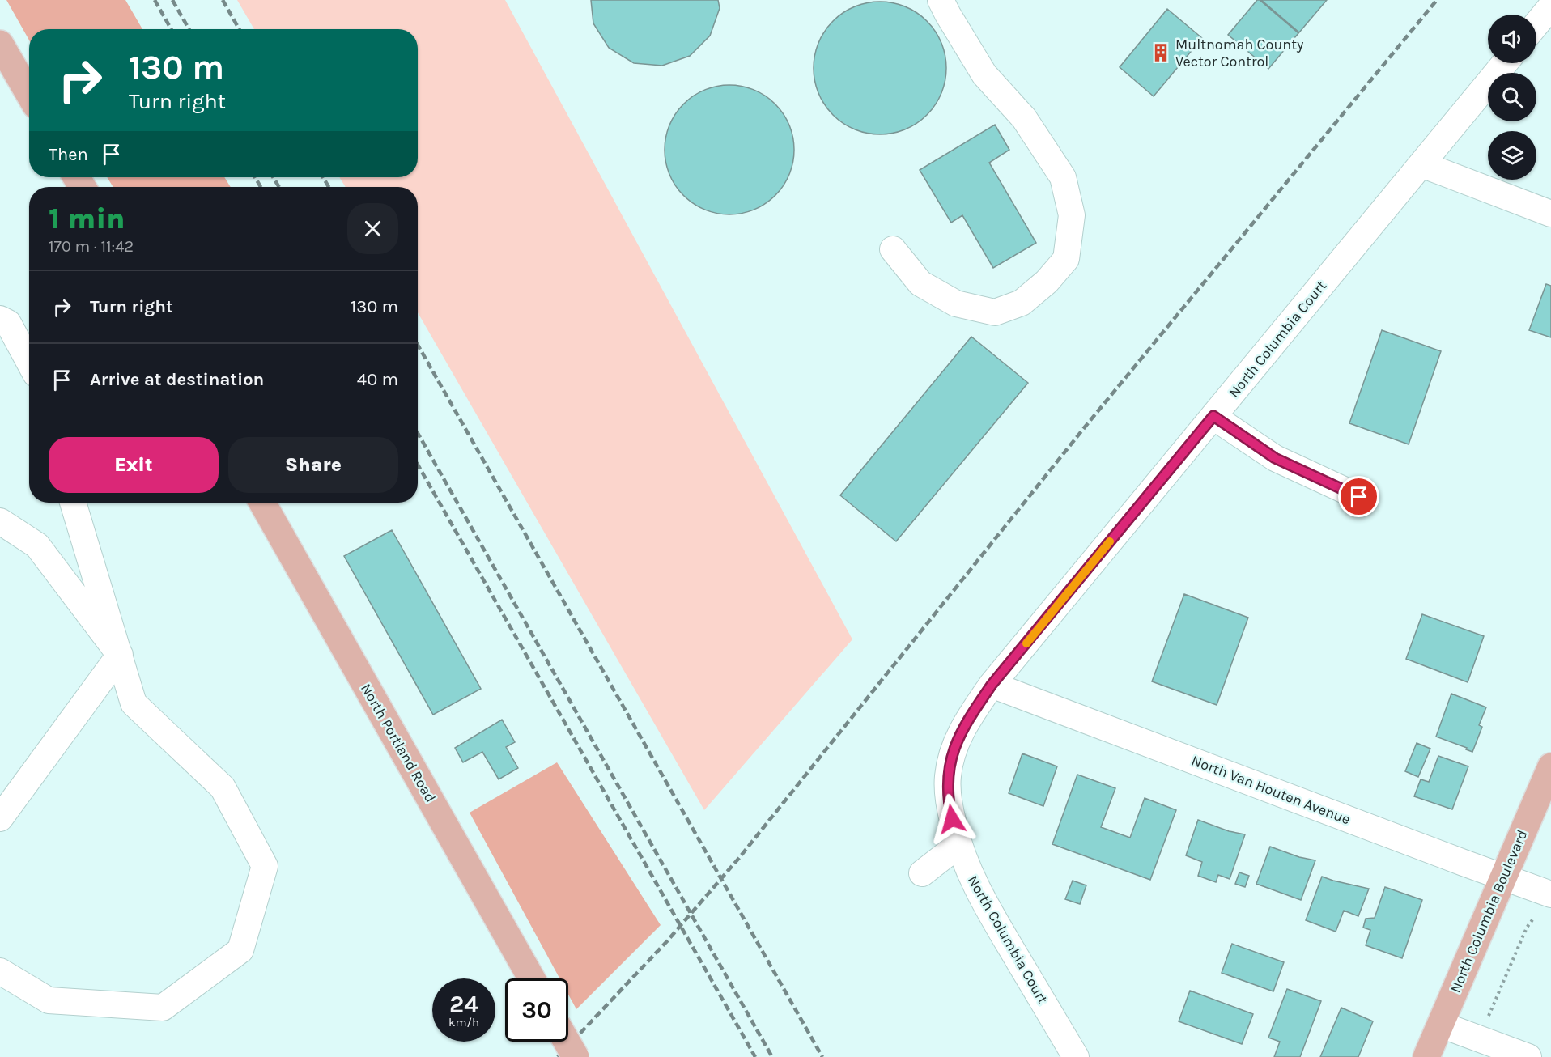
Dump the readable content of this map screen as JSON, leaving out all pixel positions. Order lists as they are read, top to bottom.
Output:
{
  "streets": {
    "main road": ["North Portland Road", "North Columbia Boulevard"],
    "street": ["North Columbia Court", "North Van Houten Avenue"]
  },
  "crossings": [
    ["North Columbia Court", "North Van Houten Avenue"],
    ["North Van Houten Avenue", "North Columbia Boulevard"]
  ],
  "places": {
    "building": ["Multnomah County Vector Control"]
  },
  "page": {
    "turn": ["130 m", "Turn right"],
    "then": "Then",
    "heading": ["1 min", "170 m · 11:42"],
    "list": [
      {
        "name": "Turn right",
        "value": "130 m"
      },
      {
        "name": "Arrive at destination",
        "value": "40 m"
      }
    ],
    "buttons": ["Exit", "Share"],
    "speed": "24 km/h",
    "limit": "30"
  }
}
